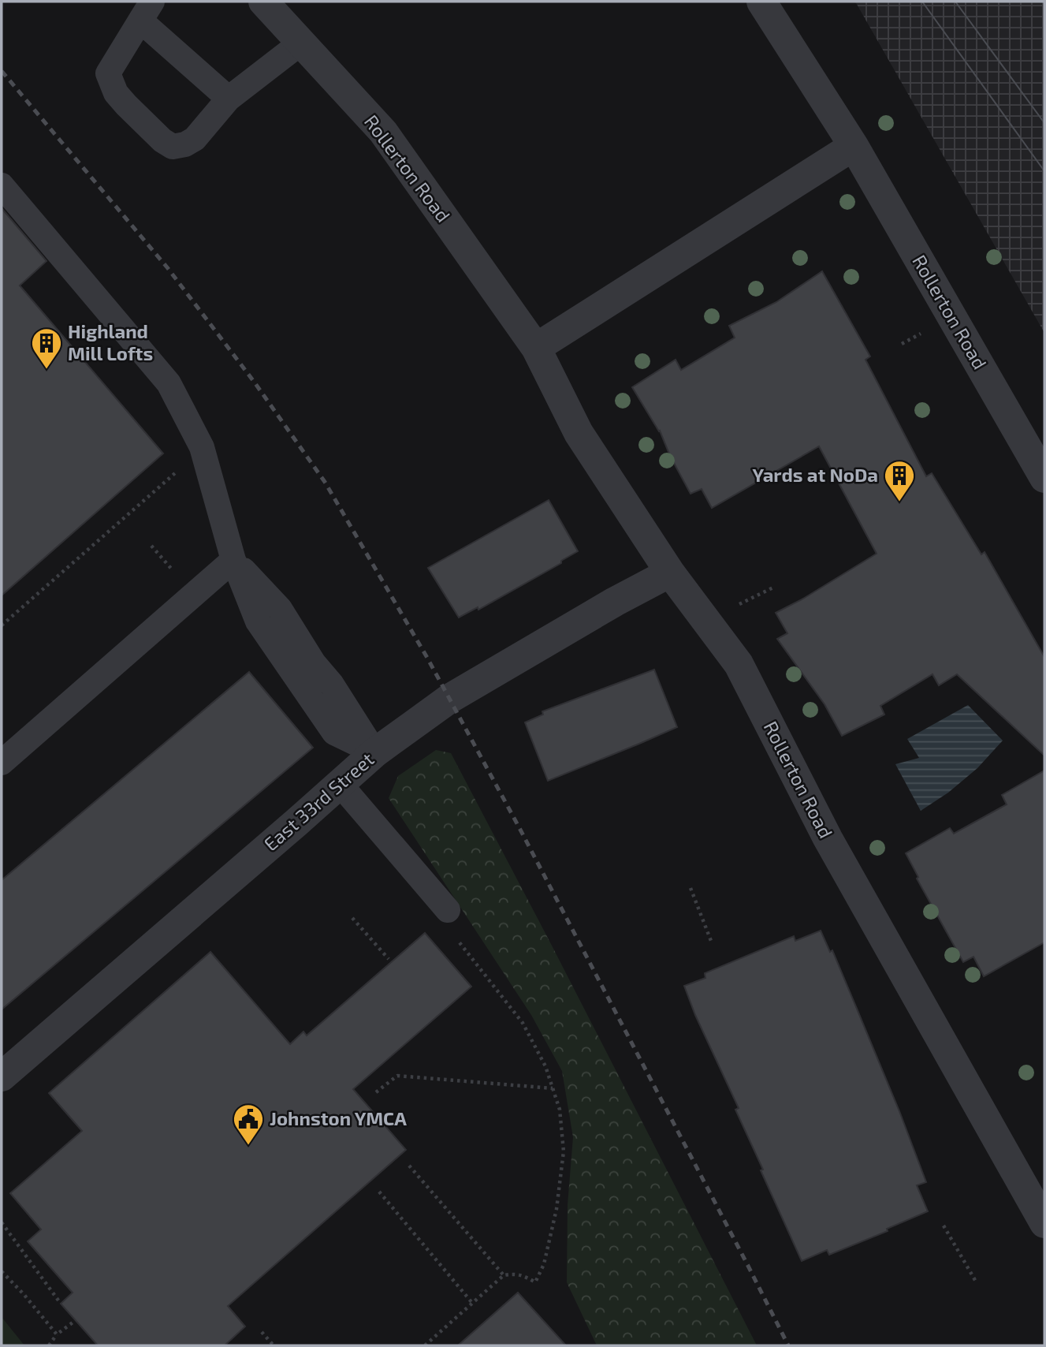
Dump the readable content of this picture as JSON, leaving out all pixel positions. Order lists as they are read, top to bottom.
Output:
{
  "streets": {
    "street": ["Rollerton Road", "East 33rd Street"]
  },
  "crossings": [
    ["Rollerton Road", "East 33rd Street"]
  ],
  "places": {
    "building": ["Highland Mill Lofts", "Yards at NoDa"],
    "public building": ["Johnston YMCA"]
  }
}
